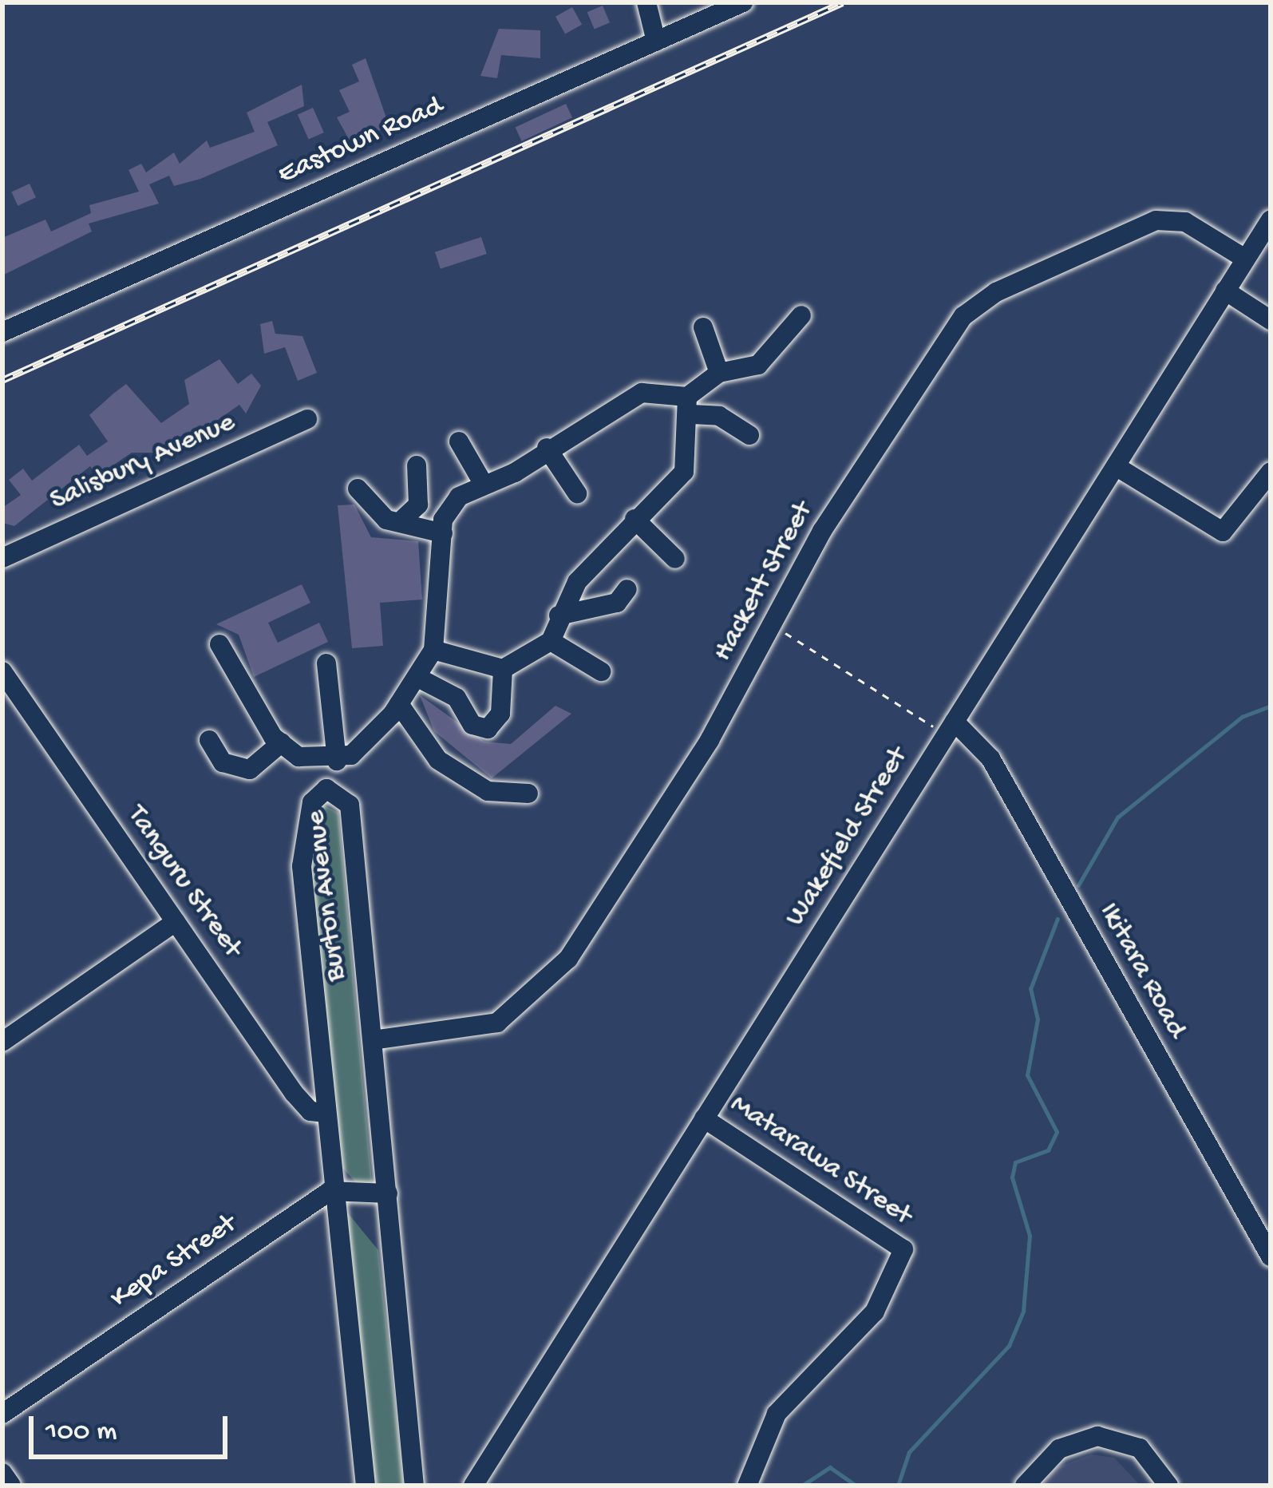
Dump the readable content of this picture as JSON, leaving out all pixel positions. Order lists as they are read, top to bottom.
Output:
{
  "streets": {
    "street": [
      "Eastown Road",
      "Salisbury Avenue",
      "Hackett Street",
      "Wakefield Street",
      "Tanguru Street",
      "Burton Avenue",
      "Ikitara Road",
      "Matarawa Street",
      "Kepa Street"
    ]
  },
  "crossings": [
    ["Hackett Street", "Wakefield Street"],
    ["Hackett Street", "Burton Avenue"],
    ["Wakefield Street", "Ikitara Road"],
    ["Wakefield Street", "Matarawa Street"],
    ["Tanguru Street", "Burton Avenue"],
    ["Burton Avenue", "Kepa Street"]
  ],
  "scale_bar": "100 m"
}
